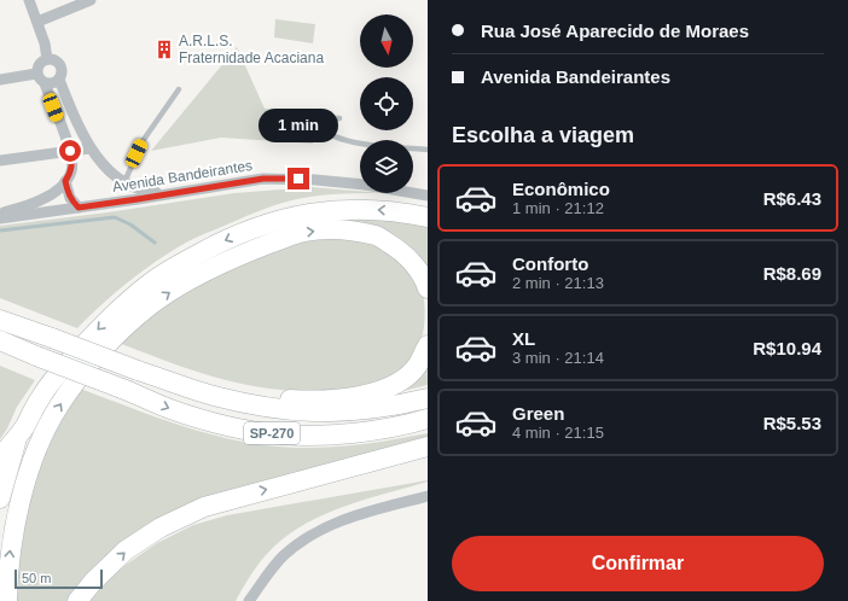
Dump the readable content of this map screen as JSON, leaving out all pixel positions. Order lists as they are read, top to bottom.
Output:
{
  "streets": {
    "highway": ["SP-270"],
    "street": ["Avenida Bandeirantes"]
  },
  "places": {
    "building": ["A.R.L.S. Fraternidade Acaciana"]
  },
  "scale_bar": "50 m",
  "north": "bottom",
  "page": {
    "banner": ["Rua José Aparecido de Moraes", "Avenida Bandeirantes"],
    "heading": "Escolha a viagem",
    "bubble": "1 min",
    "list": [
      {
        "name": "Econômico",
        "note": "1 min · 21:12",
        "value": "R$6.43"
      },
      {
        "name": "Conforto",
        "note": "2 min · 21:13",
        "value": "R$8.69"
      },
      {
        "name": "XL",
        "note": "3 min · 21:14",
        "value": "R$10.94"
      },
      {
        "name": "Green",
        "note": "4 min · 21:15",
        "value": "R$5.53"
      }
    ],
    "buttons": "Confirmar",
    "scale": "50 m"
  }
}
